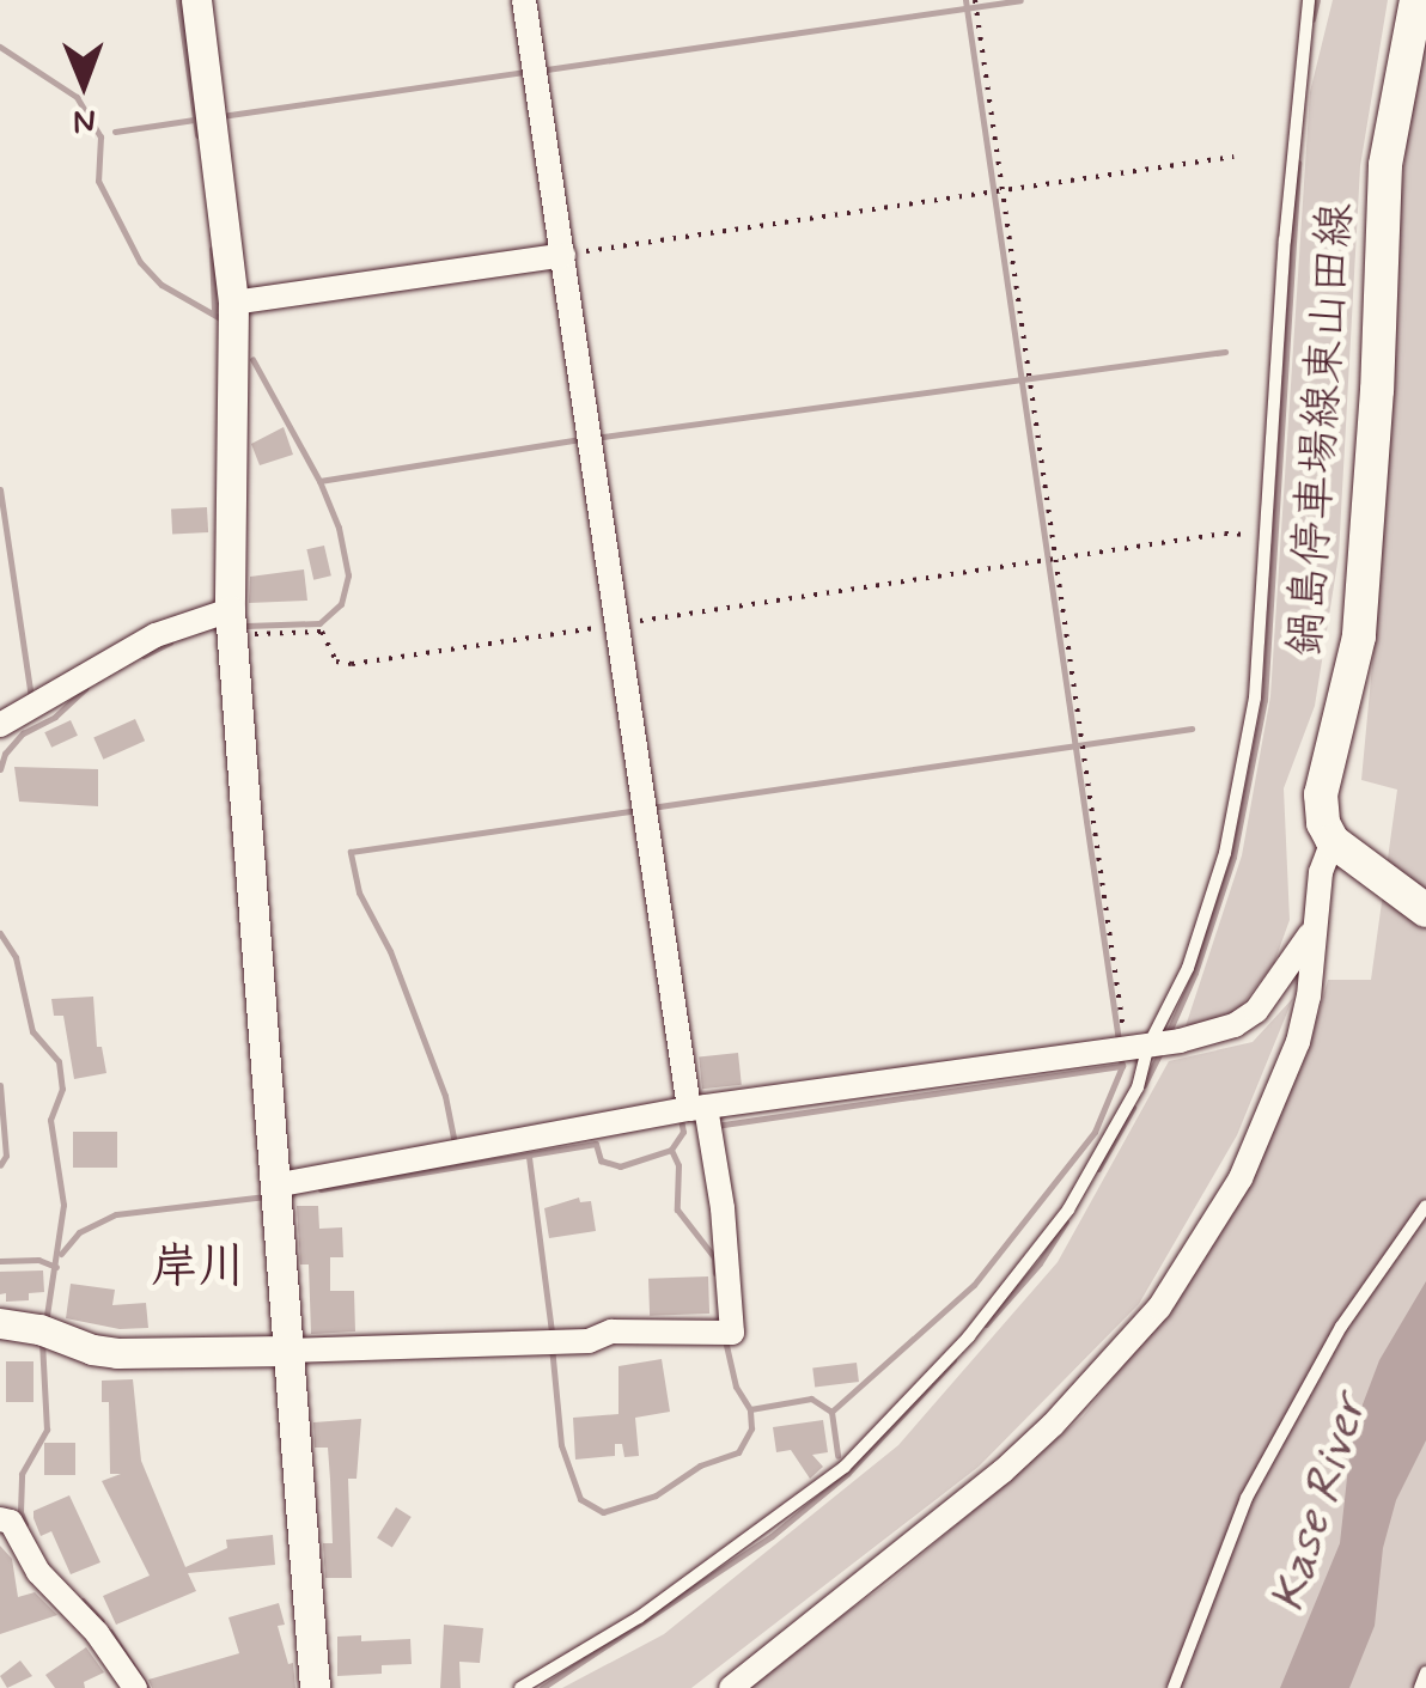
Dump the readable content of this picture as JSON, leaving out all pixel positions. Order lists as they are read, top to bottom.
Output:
{
  "streets": {
    "main road": ["鍋島停車場線東山田線"]
  },
  "districts": ["岸川"],
  "water": ["Kase River"],
  "north": "bottom"
}
